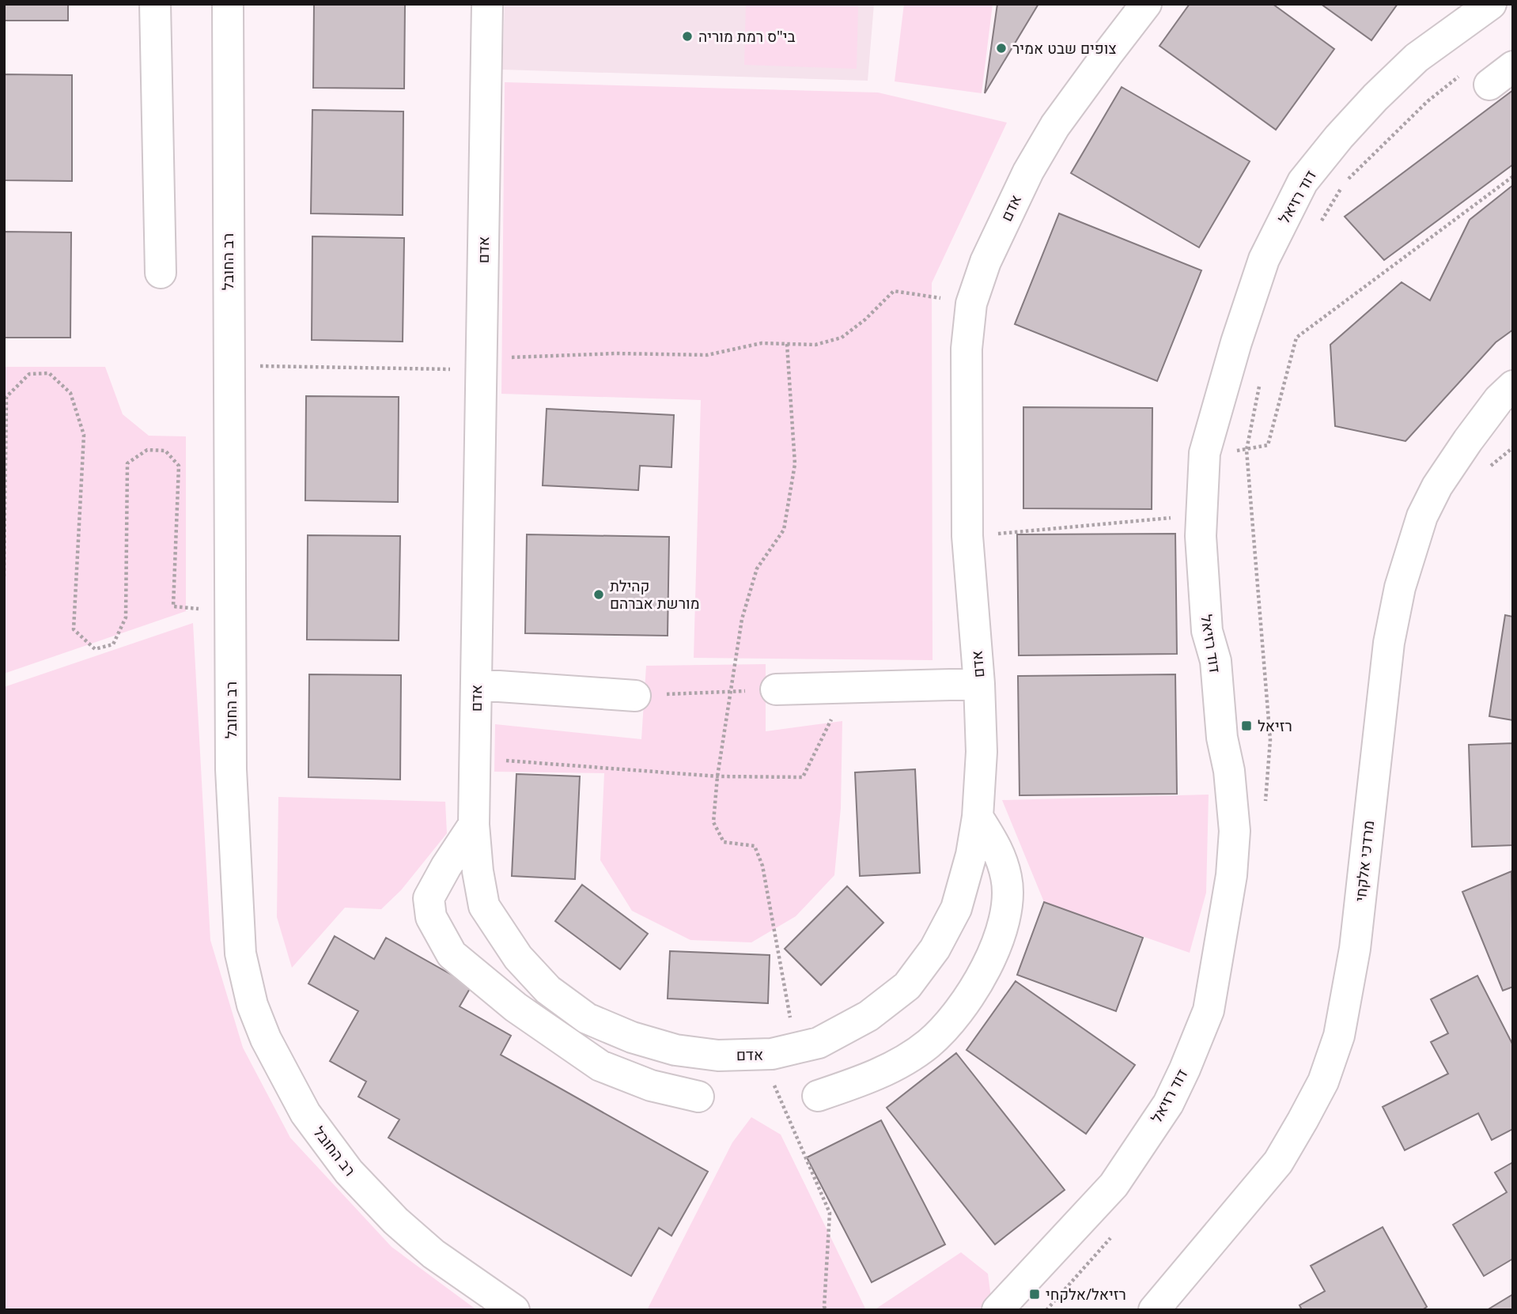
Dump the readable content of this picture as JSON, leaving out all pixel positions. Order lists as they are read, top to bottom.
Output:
{
  "streets": {
    "street": [
      "דוד רזיאל",
      "אדם",
      "רב החובל",
      "מרדכי אלקחי"
    ]
  },
  "places": {
    "other": ["בי\"ס רמת מוריה", "צופים שבט אמיר", "קהילת מורשת אברהם"],
    "transit": ["רזיאל", "רזיאל/אלקחי"]
  }
}
